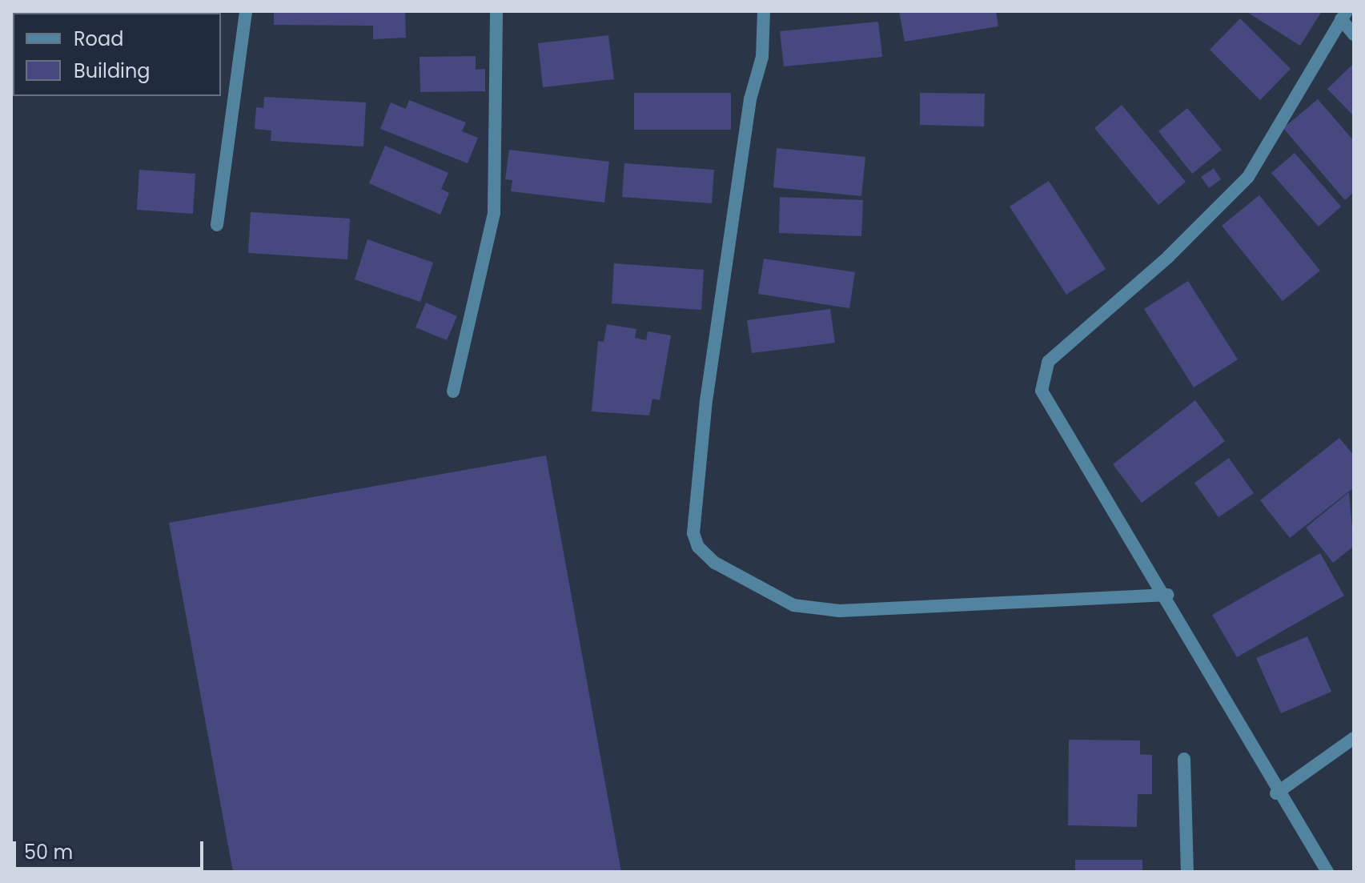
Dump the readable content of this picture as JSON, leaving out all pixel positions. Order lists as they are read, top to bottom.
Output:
{
  "legend": ["Road", "Building"],
  "scale_bar": "50 m"
}
